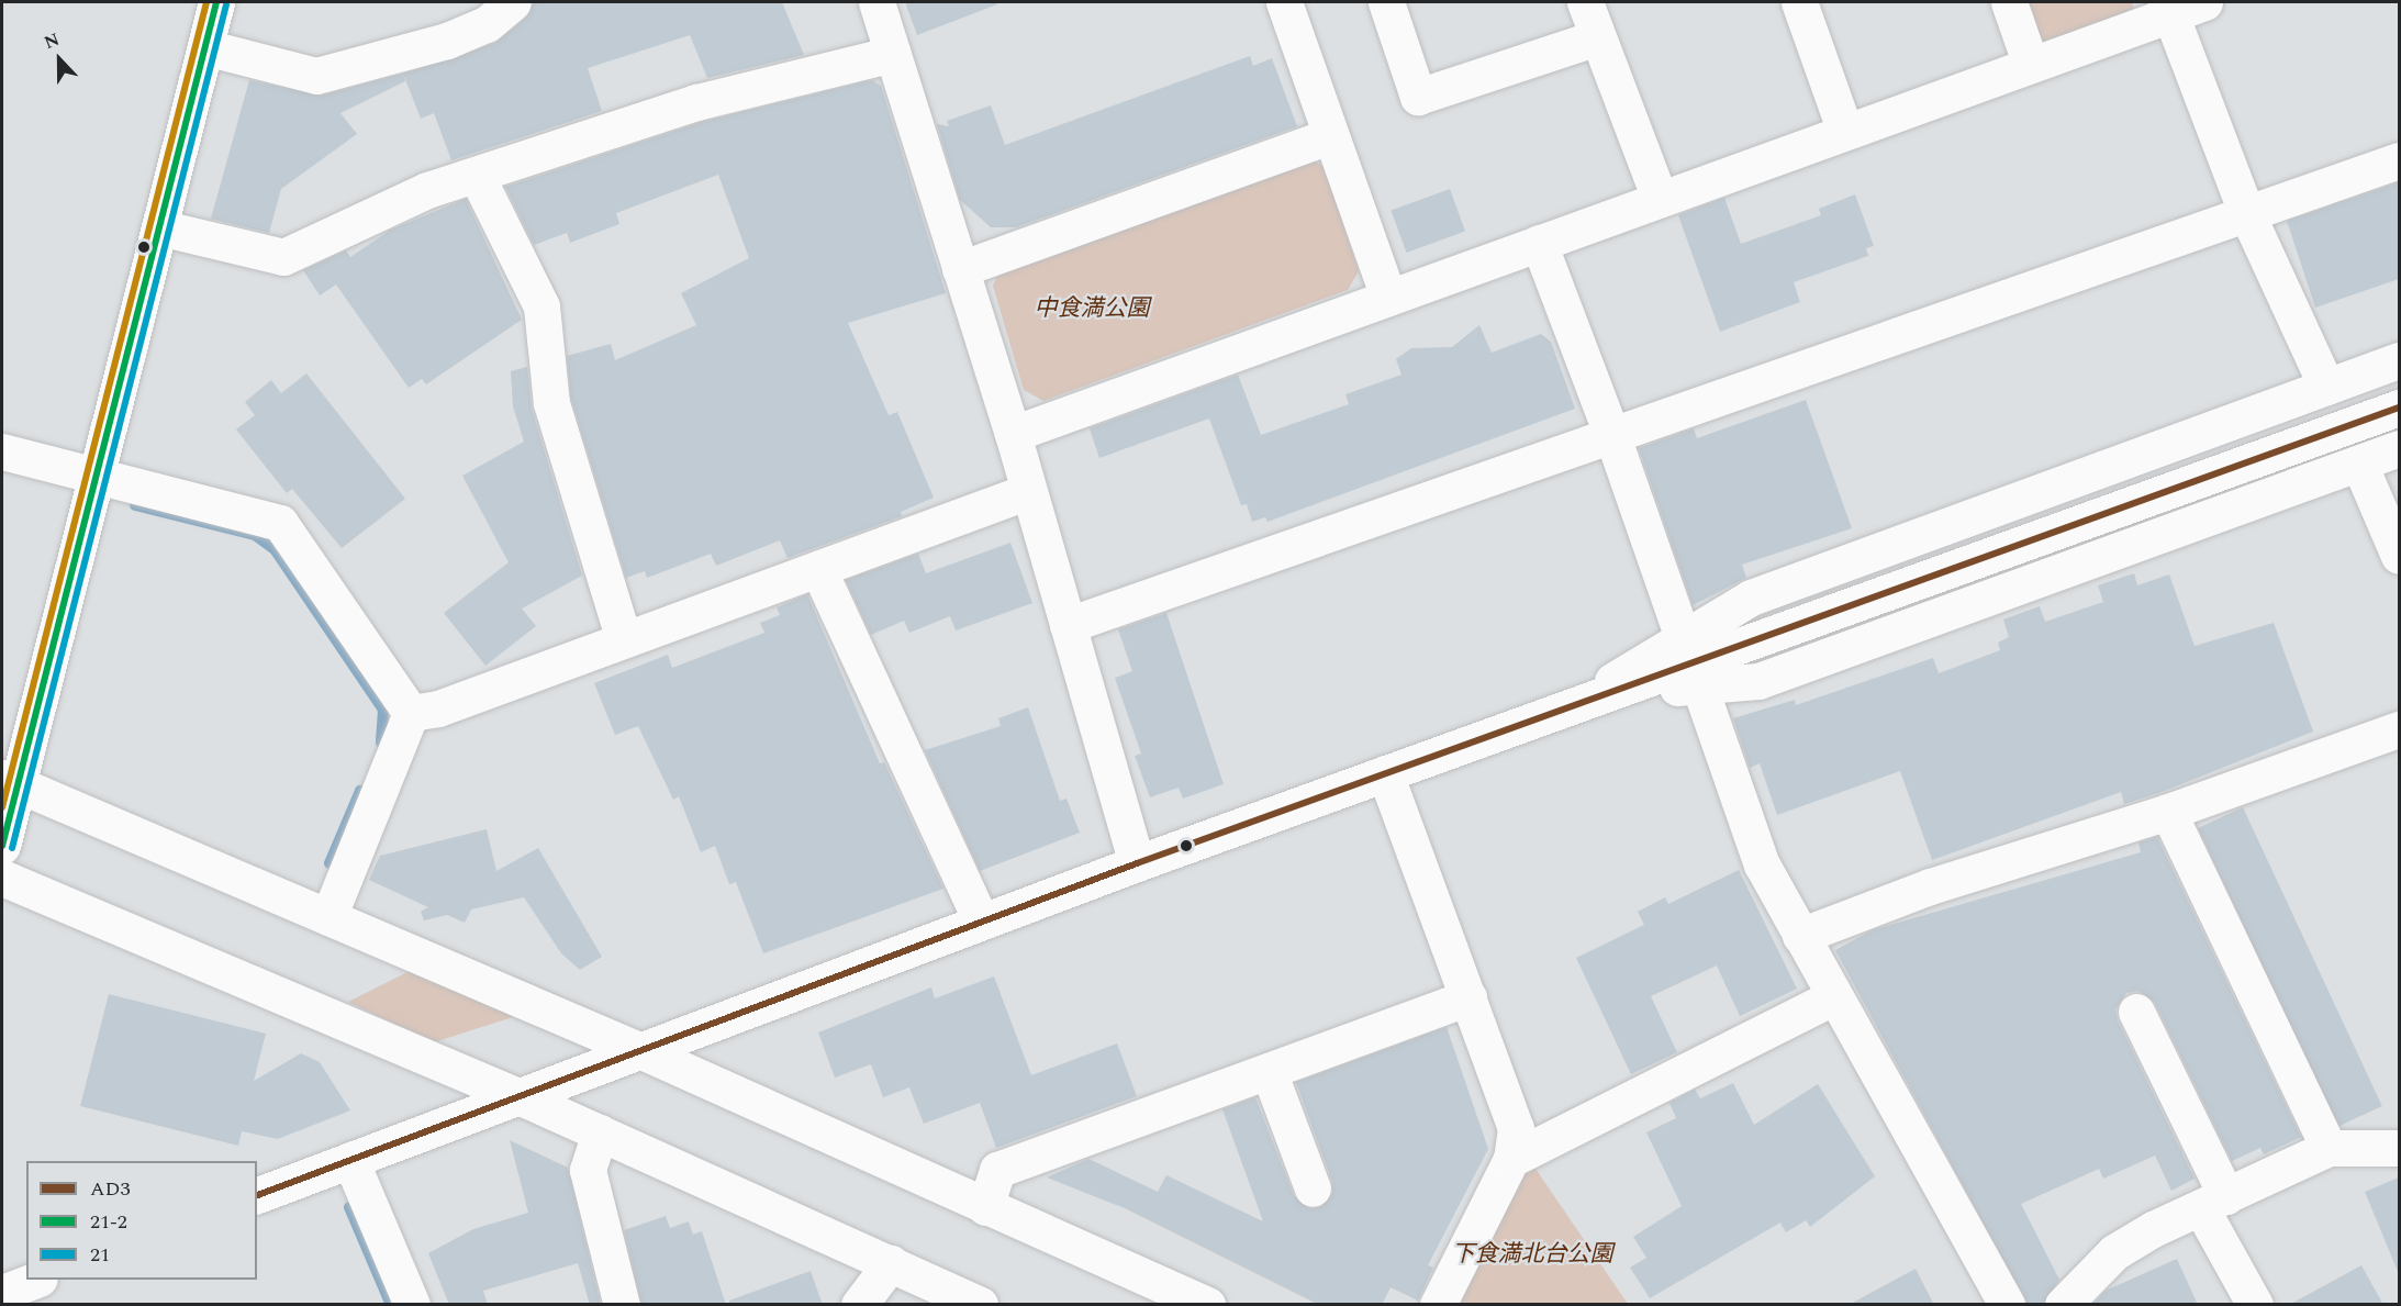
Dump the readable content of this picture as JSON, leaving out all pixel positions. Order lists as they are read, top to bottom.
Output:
{
  "parks": ["中食満公園", "下食満北台公園"],
  "lines": ["transit line 21-2", "transit line 21", "transit line AD3"],
  "legend": ["AD3", "21-2", "21"],
  "north": "top"
}
